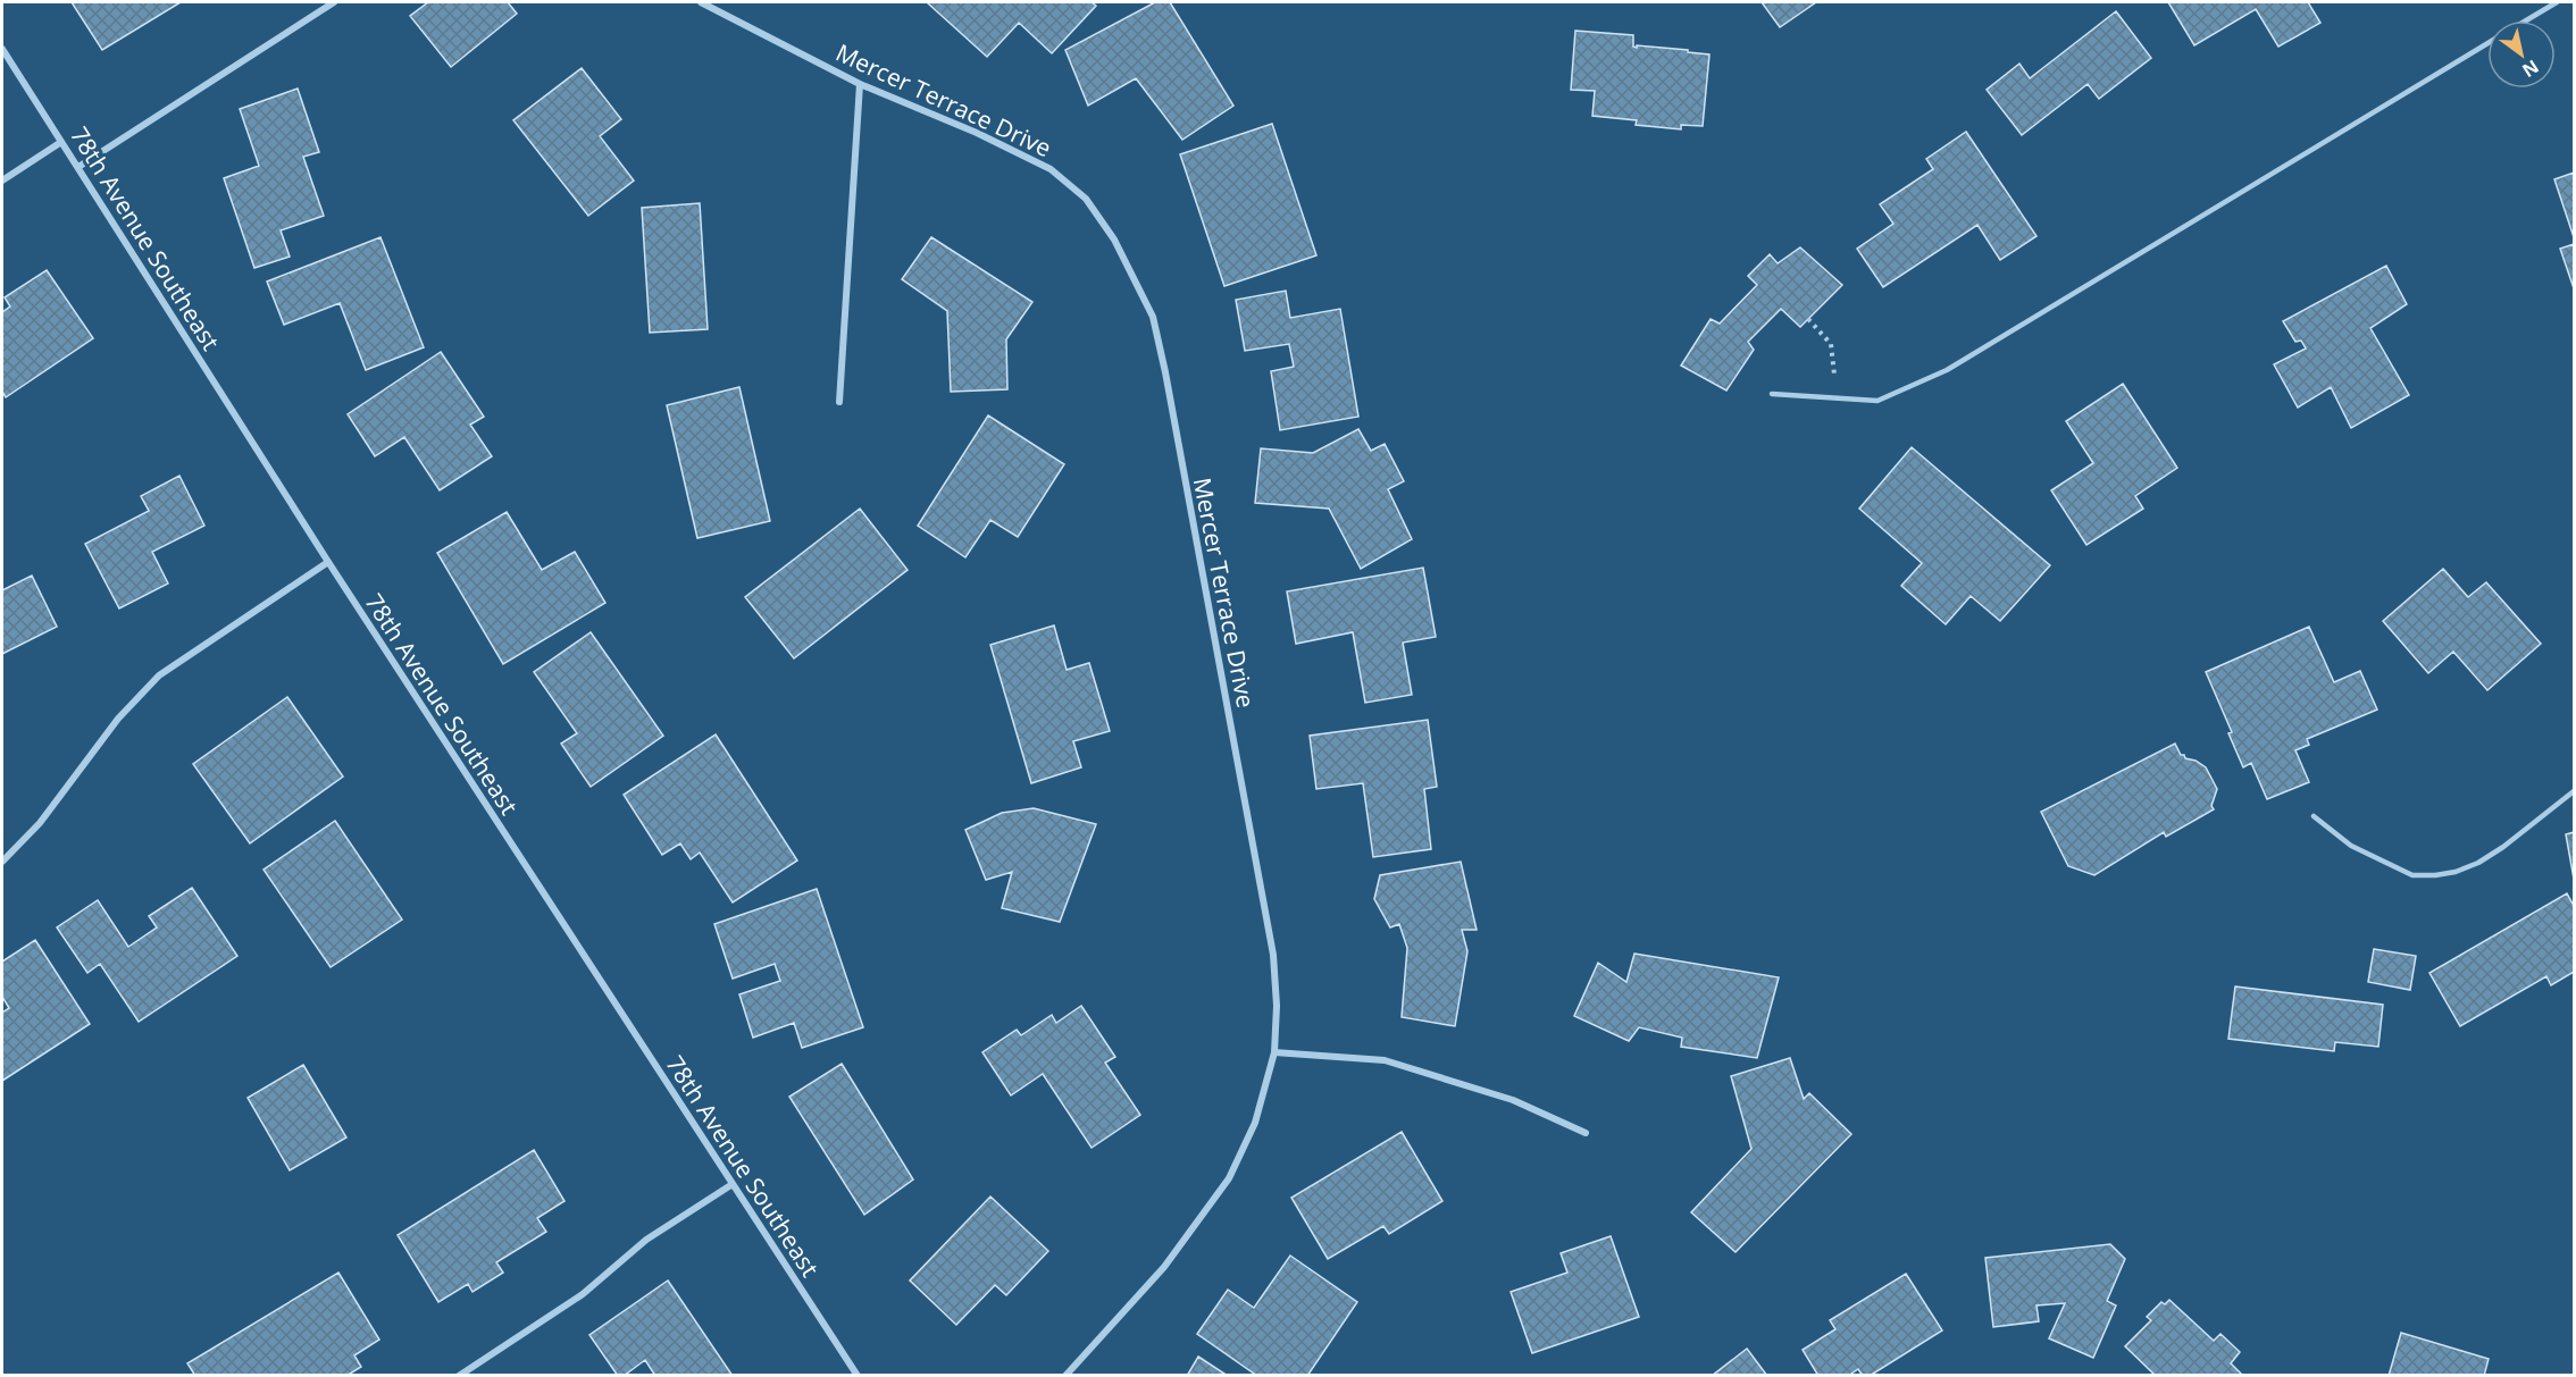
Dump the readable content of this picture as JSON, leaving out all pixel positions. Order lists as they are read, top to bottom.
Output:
{
  "streets": {
    "street": ["Mercer Terrace Drive", "78th Avenue Southeast"]
  },
  "north": "bottom right"
}
